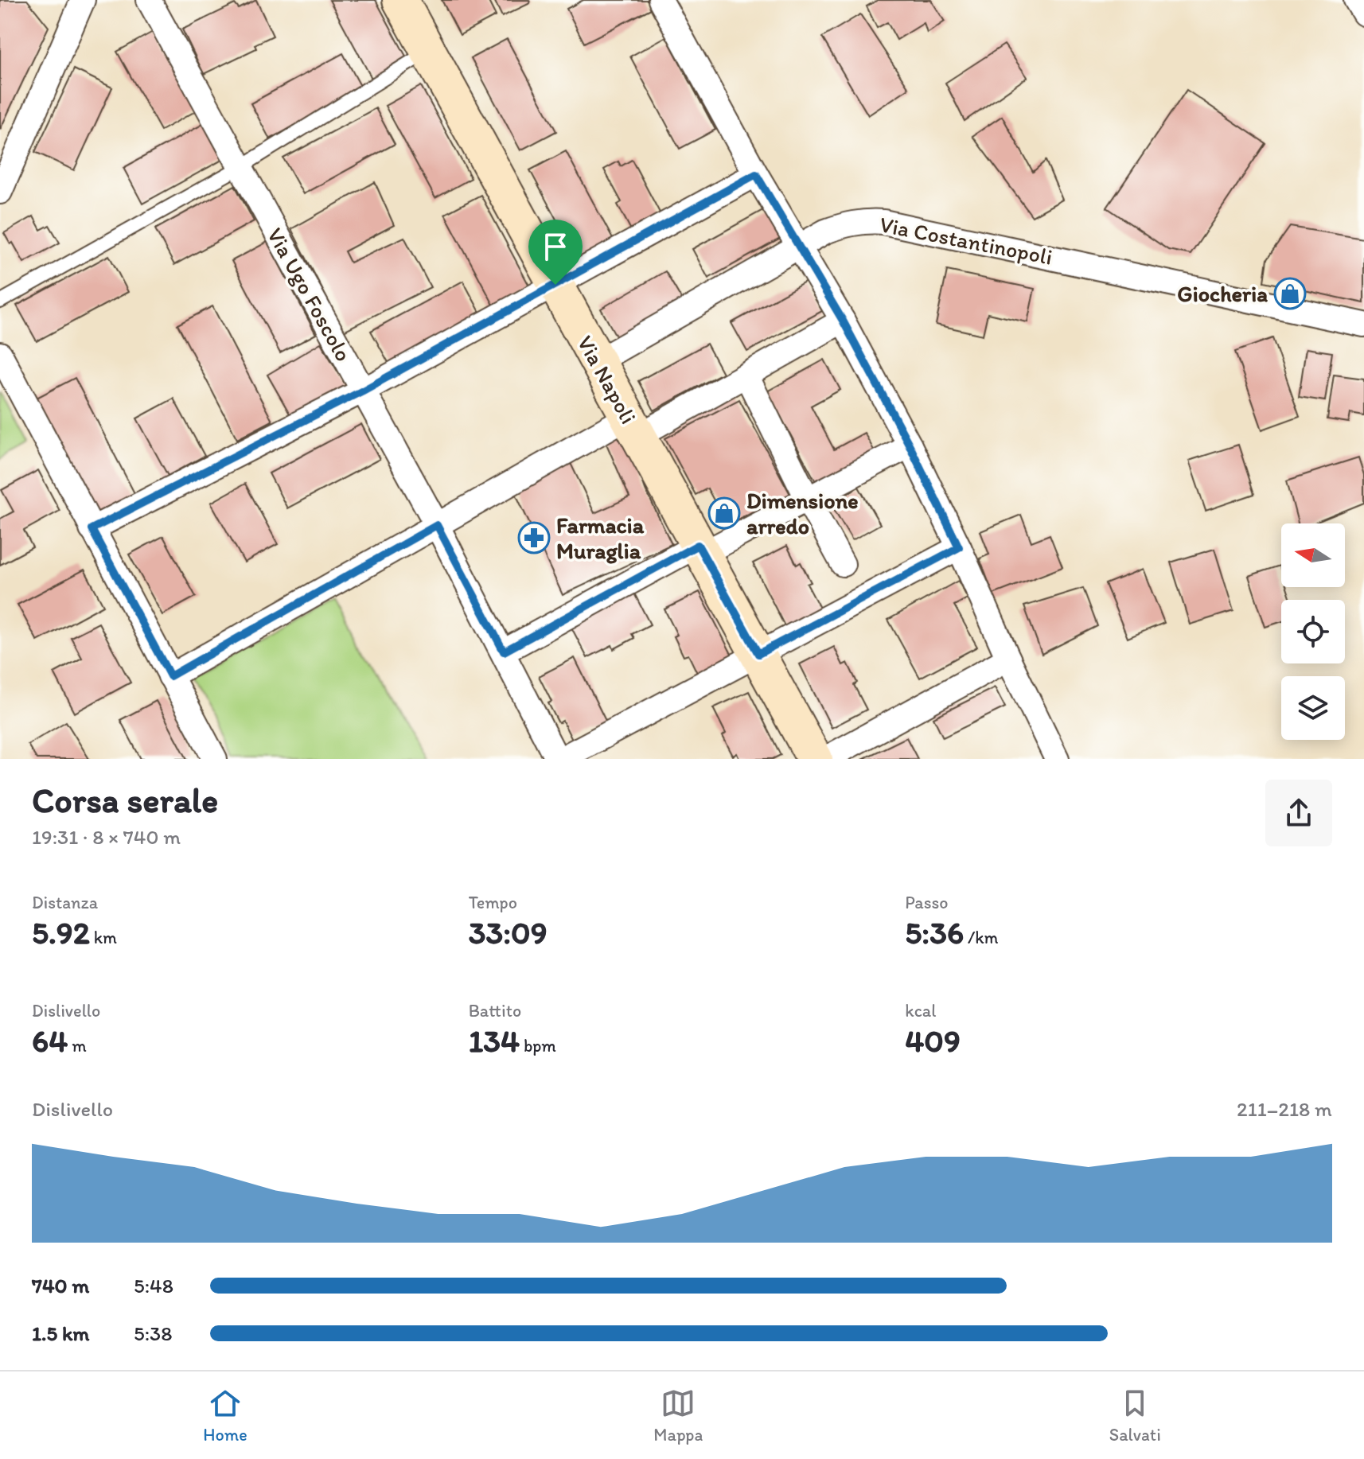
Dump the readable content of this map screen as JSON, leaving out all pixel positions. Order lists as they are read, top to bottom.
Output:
{
  "streets": {
    "main road": ["Via Napoli"],
    "street": ["Via Costantinopoli", "Via Ugo Foscolo"]
  },
  "crossings": [
    ["Via Costantinopoli", "Via Napoli"]
  ],
  "places": {
    "shop": ["Giocheria", "Dimensione arredo"],
    "pharmacy": ["Farmacia Muraglia"]
  },
  "north": "left",
  "page": {
    "heading": ["Corsa serale", "19:31 · 8 × 740 m"],
    "stats": [
      ["Distanza", "5.92 km"],
      ["Tempo", "33:09"],
      ["Passo", "5:36 /km"],
      ["Dislivello", "64 m"],
      ["Battito", "134 bpm"],
      ["kcal", "409"]
    ],
    "chart": ["Dislivello", "211–218 m"],
    "list": [
      {
        "name": "740 m",
        "note": "5:48"
      },
      {
        "name": "1.5 km",
        "note": "5:38"
      }
    ],
    "tabs": ["Home", "Mappa", "Salvati"]
  }
}
